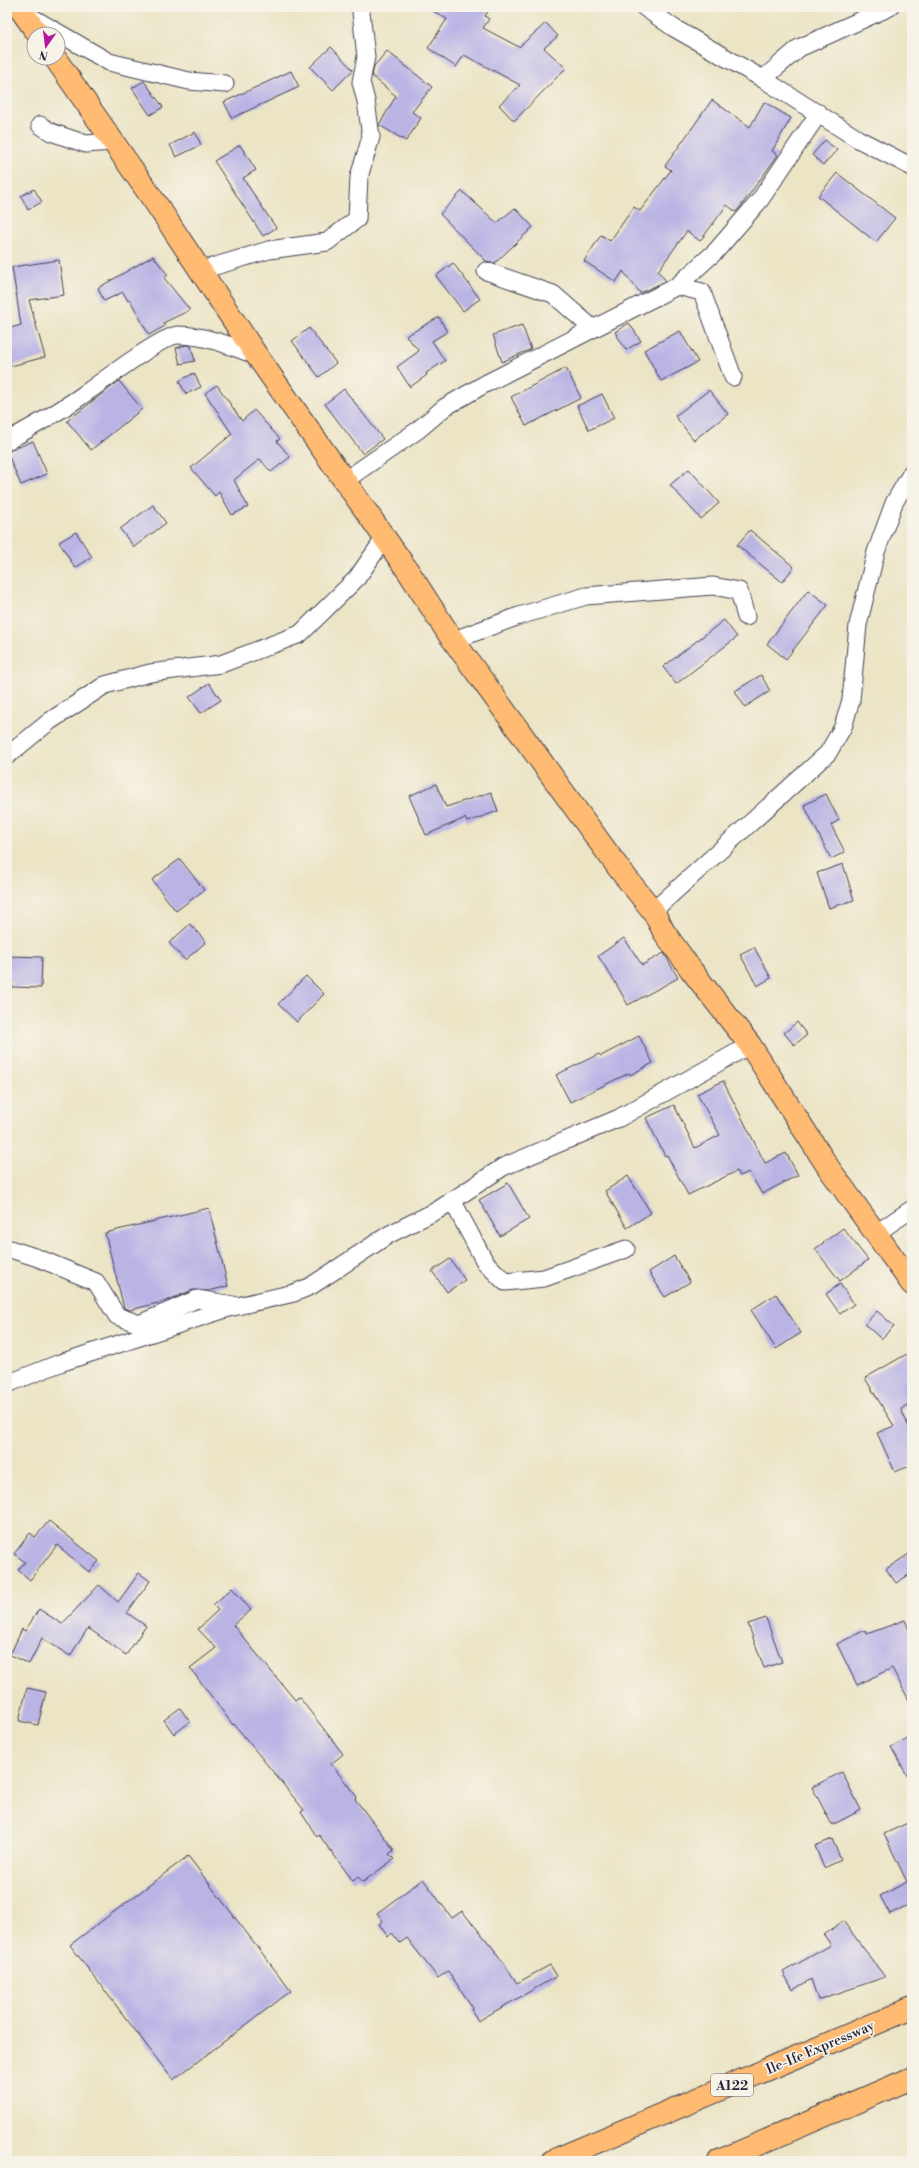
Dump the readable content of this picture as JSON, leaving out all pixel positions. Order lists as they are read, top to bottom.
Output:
{
  "streets": {
    "main road": ["Ile-Ife Expressway", "A122"]
  },
  "north": "bottom"
}
